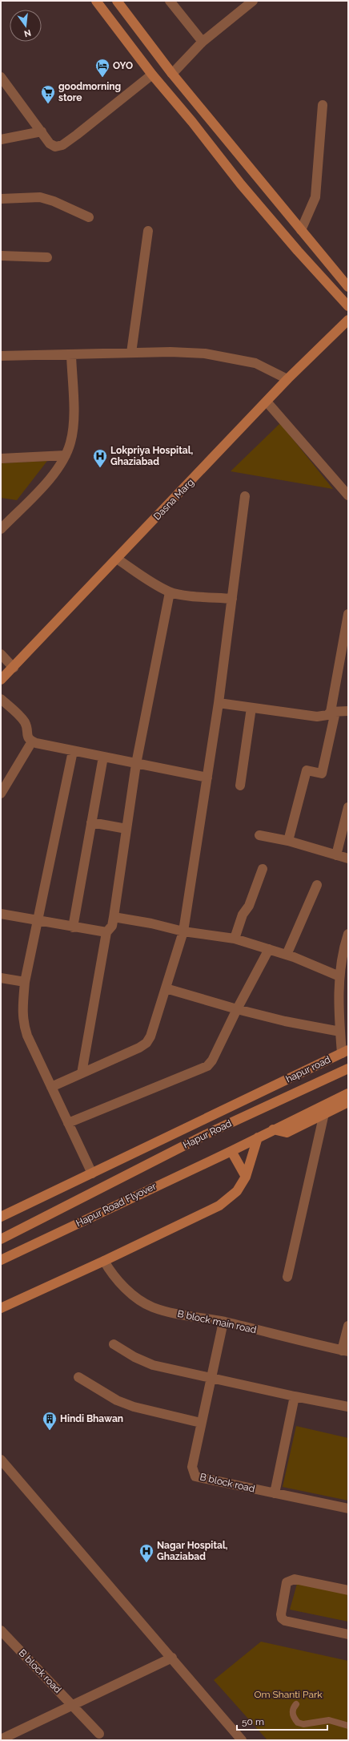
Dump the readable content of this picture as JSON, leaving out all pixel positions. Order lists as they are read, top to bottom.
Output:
{
  "streets": {
    "street": [
      "Dasna Marg",
      "hapur road",
      "Hapur Road",
      "Hapur Road Flyover",
      "B block main road",
      "B block road"
    ]
  },
  "crossings": [
    ["B block main road", "B block road"]
  ],
  "parks": ["Om Shanti Park"],
  "places": {
    "hotel": ["OYO"],
    "supermarket": ["goodmorning store"],
    "hospital": ["Lokpriya Hospital, Ghaziabad", "Nagar Hospital, Ghaziabad"],
    "building": ["Hindi Bhawan"]
  },
  "scale_bar": "50 m",
  "north": "bottom"
}
